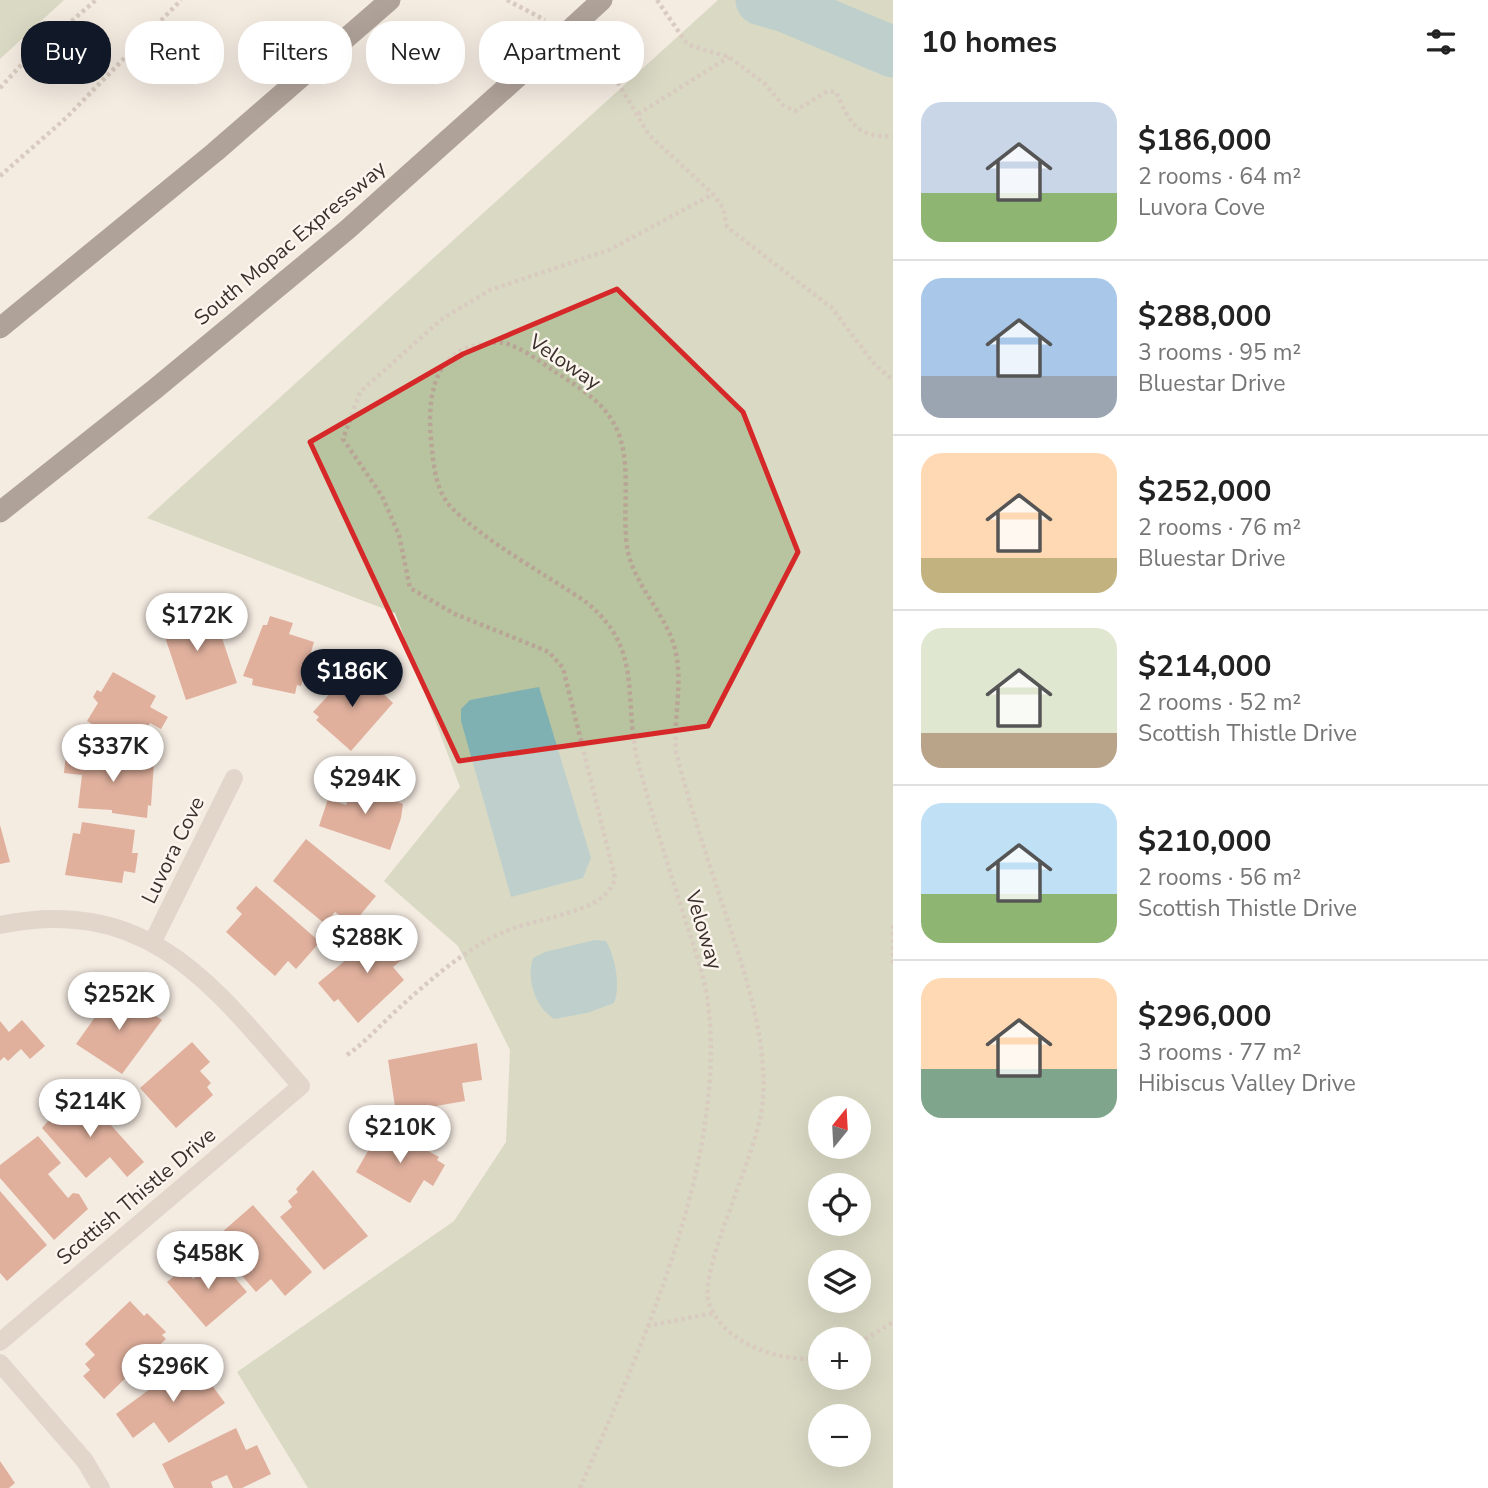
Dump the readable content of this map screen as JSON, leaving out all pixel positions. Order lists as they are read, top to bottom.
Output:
{
  "streets": {
    "highway": ["South Mopac Expressway"],
    "street": ["Luvora Cove", "Scottish Thistle Drive"],
    "path": ["Veloway"]
  },
  "crossings": [
    ["Luvora Cove", "Scottish Thistle Drive"]
  ],
  "north": "top",
  "page": {
    "heading": "10 homes",
    "chip": [
      "Buy",
      "Rent",
      "Filters",
      "New",
      "Apartment"
    ],
    "list": [
      {
        "name": "$186,000",
        "note": "2 rooms · 64 m² · Luvora Cove"
      },
      {
        "name": "$288,000",
        "note": "3 rooms · 95 m² · Bluestar Drive"
      },
      {
        "name": "$252,000",
        "note": "2 rooms · 76 m² · Bluestar Drive"
      },
      {
        "name": "$214,000",
        "note": "2 rooms · 52 m² · Scottish Thistle Drive"
      },
      {
        "name": "$210,000",
        "note": "2 rooms · 56 m² · Scottish Thistle Drive"
      },
      {
        "name": "$296,000",
        "note": "3 rooms · 77 m² · Hibiscus Valley Drive"
      }
    ],
    "price": [
      "$172K",
      "$186K",
      "$337K",
      "$294K",
      "$288K",
      "$252K",
      "$214K",
      "$210K",
      "$458K",
      "$296K"
    ],
    "map_buttons": ["+", "−"]
  }
}
